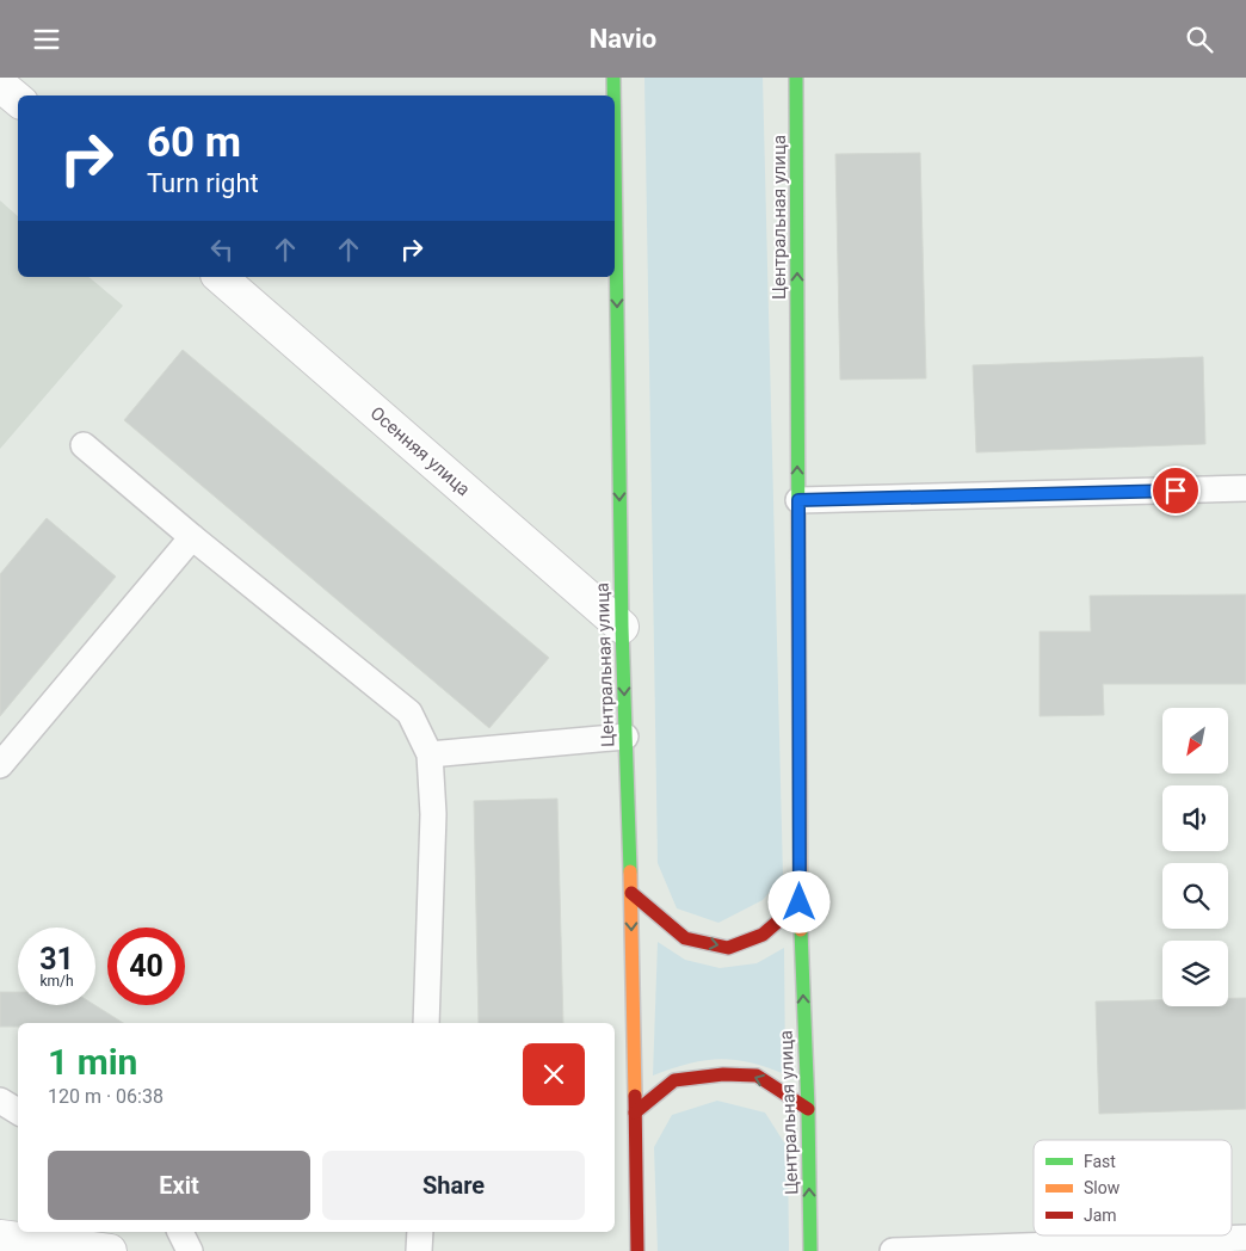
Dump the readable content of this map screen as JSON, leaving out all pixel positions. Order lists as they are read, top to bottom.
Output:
{
  "streets": {
    "street": ["Центральная улица", "Осенняя улица"]
  },
  "crossings": [
    ["Центральная улица", "Осенняя улица"]
  ],
  "legend": ["Fast", "Slow", "Jam"],
  "north": "bottom left",
  "page": {
    "header": "Navio",
    "turn": ["60 m", "Turn right"],
    "speed": "31 km/h",
    "limit": "40",
    "heading": ["1 min", "120 m · 06:38"],
    "buttons": ["Exit", "Share"]
  }
}
